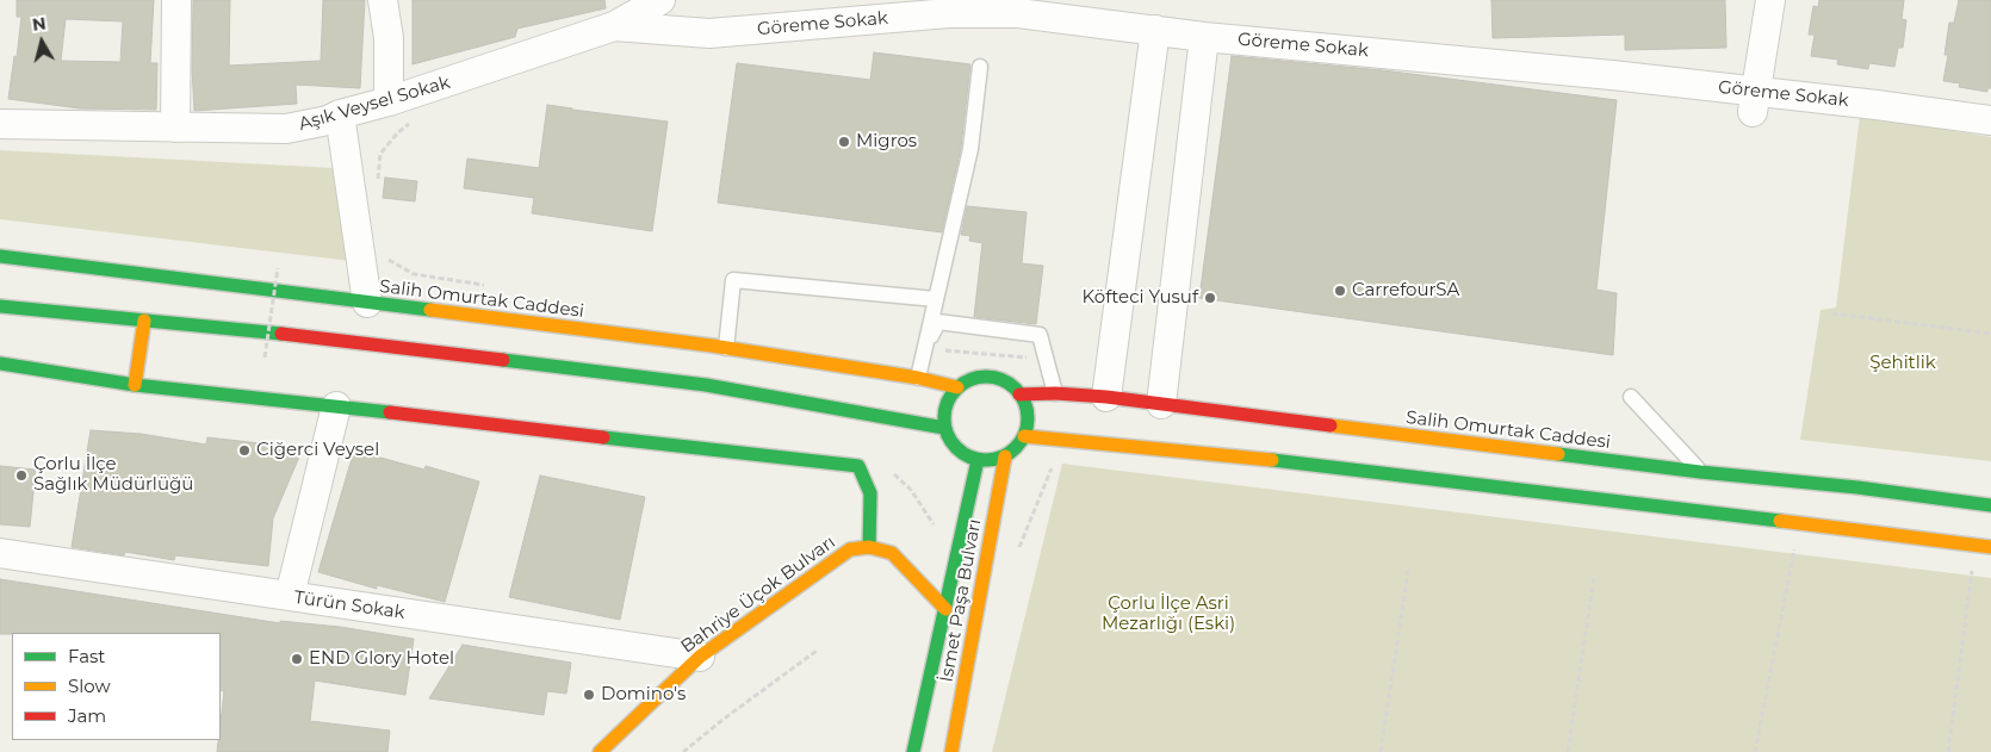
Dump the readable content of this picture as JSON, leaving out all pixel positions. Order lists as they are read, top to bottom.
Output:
{
  "streets": {
    "main road": ["Salih Omurtak Caddesi", "Bahriye Üçok Bulvarı", "İsmet Paşa Bulvarı"],
    "street": ["Göreme Sokak", "Aşık Veysel Sokak", "Türün Sokak"]
  },
  "crossings": [
    ["Göreme Sokak", "Aşık Veysel Sokak"],
    ["Salih Omurtak Caddesi", "İsmet Paşa Bulvarı"],
    ["Bahriye Üçok Bulvarı", "Türün Sokak"]
  ],
  "parks": ["Şehitlik", "Çorlu İlçe Asri Mezarlığı (Eski)"],
  "places": [
    "Migros",
    "CarrefourSA",
    "Köfteci Yusuf",
    "Ciğerci Veysel",
    "Çorlu İlçe Sağlık Müdürlüğü",
    "END Glory Hotel",
    "Domino's"
  ],
  "legend": ["Fast", "Slow", "Jam"],
  "north": "top"
}
